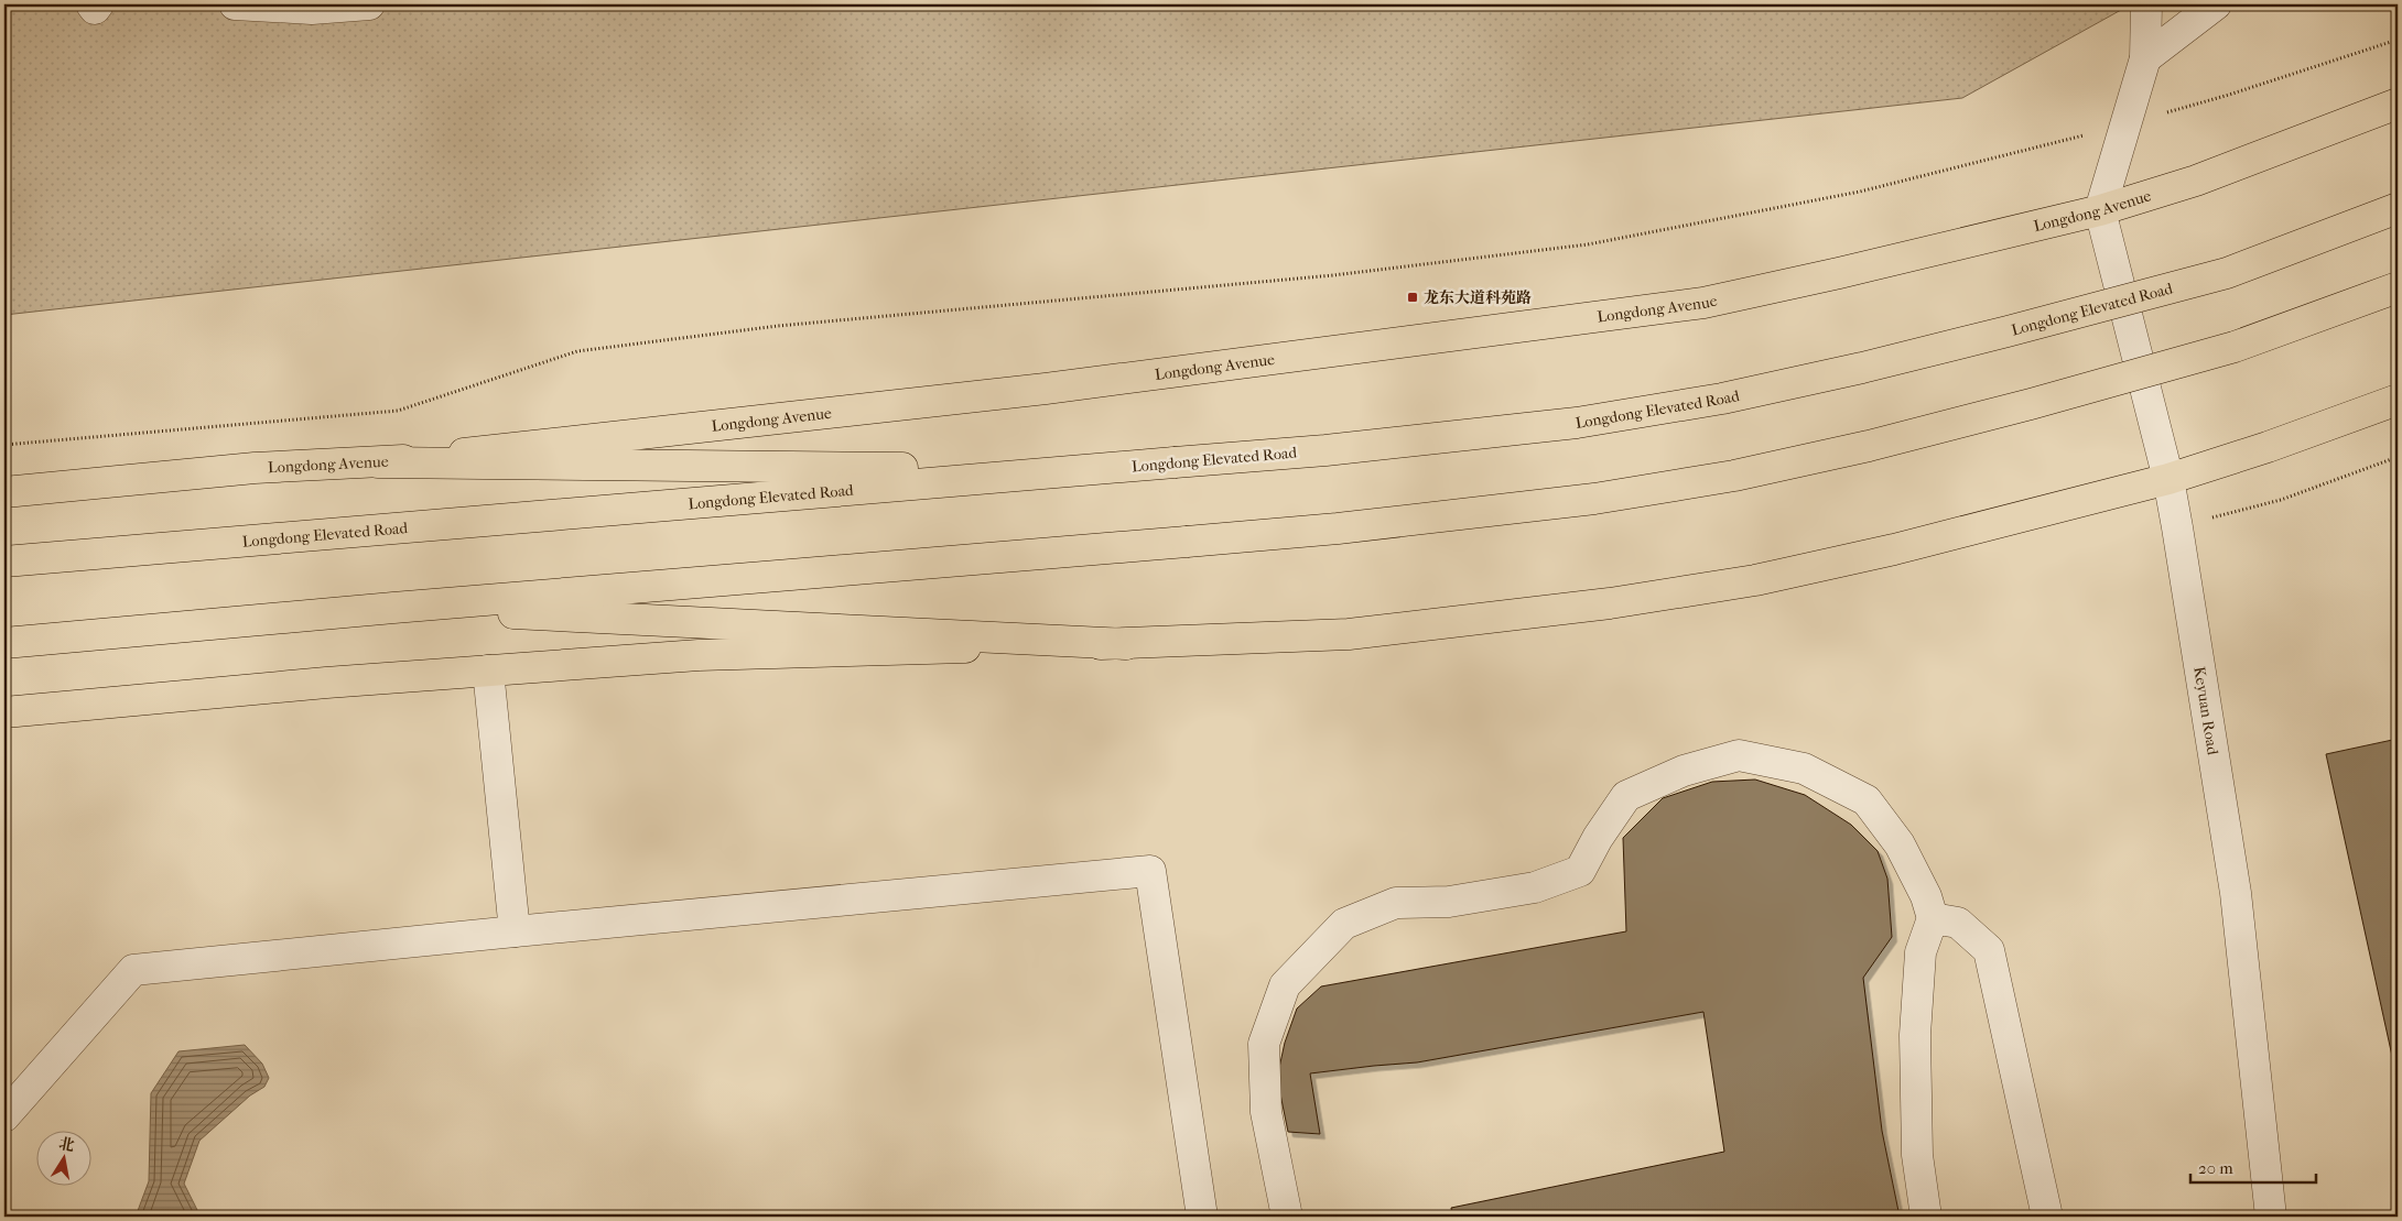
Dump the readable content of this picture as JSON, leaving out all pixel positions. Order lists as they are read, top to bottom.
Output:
{
  "streets": {
    "main road": ["Longdong Avenue", "Longdong Elevated Road"],
    "street": ["Keyuan Road"]
  },
  "crossings": [
    ["Longdong Avenue", "Keyuan Road"]
  ],
  "places": {
    "transit": ["龙东大道科苑路"]
  },
  "scale_bar": "20 m",
  "north": "top"
}
